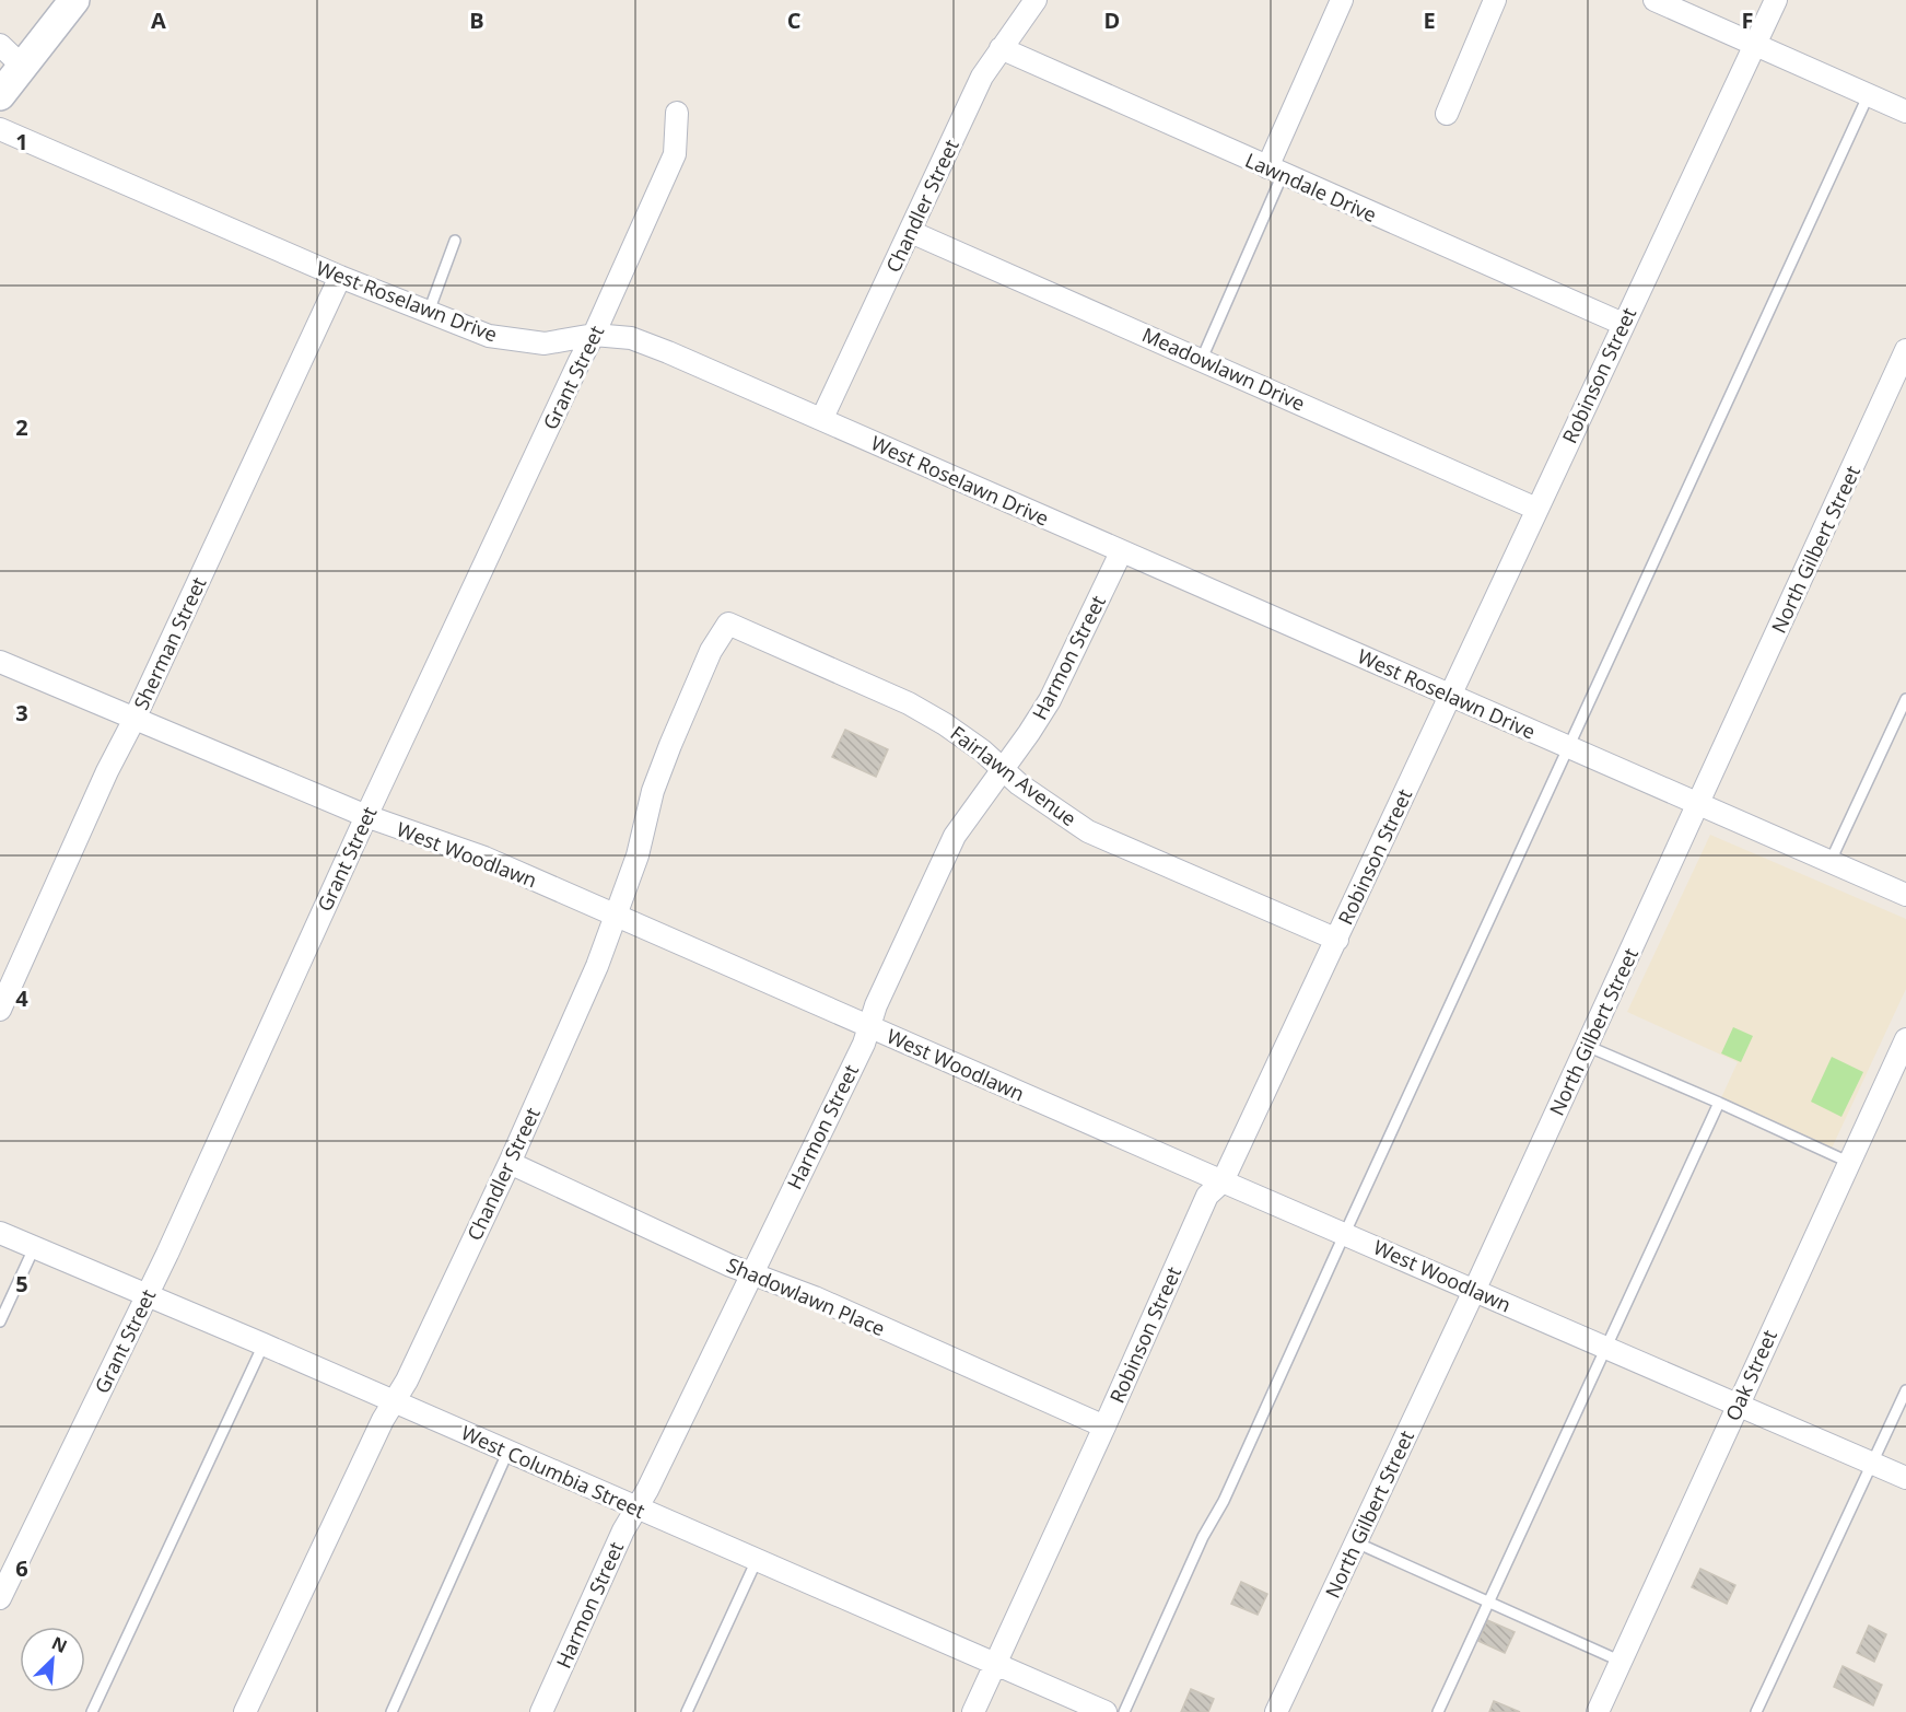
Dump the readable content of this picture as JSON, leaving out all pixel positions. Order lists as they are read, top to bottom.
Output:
{
  "streets": {
    "street": [
      "Lawndale Drive",
      "Chandler Street",
      "West Roselawn Drive",
      "Meadowlawn Drive",
      "Robinson Street",
      "Grant Street",
      "North Gilbert Street",
      "Sherman Street",
      "Harmon Street",
      "Fairlawn Avenue",
      "West Woodlawn",
      "Shadowlawn Place",
      "Oak Street",
      "West Columbia Street"
    ]
  },
  "crossings": [
    ["Lawndale Drive", "Chandler Street"],
    ["Lawndale Drive", "Robinson Street"],
    ["Chandler Street", "West Roselawn Drive"],
    ["Chandler Street", "Meadowlawn Drive"],
    ["Chandler Street", "Fairlawn Avenue"],
    ["Chandler Street", "West Woodlawn"],
    ["Chandler Street", "Shadowlawn Place"],
    ["Chandler Street", "West Columbia Street"],
    ["West Roselawn Drive", "Robinson Street"],
    ["West Roselawn Drive", "Grant Street"],
    ["West Roselawn Drive", "North Gilbert Street"],
    ["West Roselawn Drive", "Sherman Street"],
    ["West Roselawn Drive", "Harmon Street"],
    ["Meadowlawn Drive", "Robinson Street"],
    ["Robinson Street", "Fairlawn Avenue"],
    ["Robinson Street", "West Woodlawn"],
    ["Robinson Street", "Shadowlawn Place"],
    ["Robinson Street", "West Columbia Street"],
    ["Grant Street", "West Woodlawn"],
    ["Grant Street", "West Columbia Street"],
    ["North Gilbert Street", "West Woodlawn"],
    ["Sherman Street", "West Woodlawn"],
    ["Harmon Street", "Fairlawn Avenue"],
    ["Harmon Street", "West Woodlawn"],
    ["Harmon Street", "Shadowlawn Place"],
    ["Harmon Street", "West Columbia Street"],
    ["West Woodlawn", "Oak Street"]
  ],
  "north": "top right",
  "grid": {
    "columns": [
      "A",
      "B",
      "C",
      "D",
      "E",
      "F"
    ],
    "rows": [
      "1",
      "2",
      "3",
      "4",
      "5",
      "6"
    ]
  }
}
